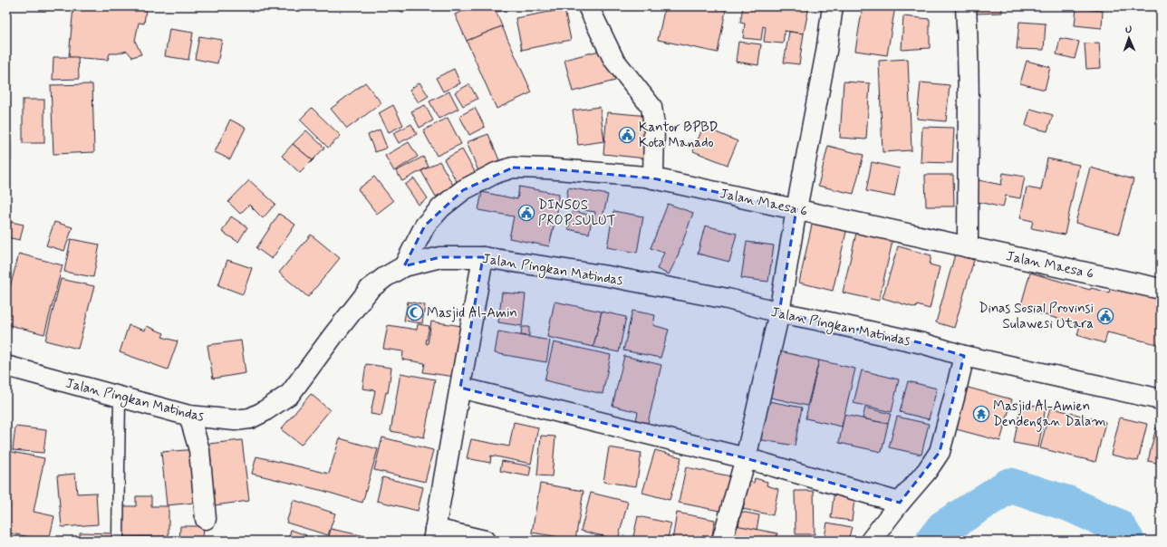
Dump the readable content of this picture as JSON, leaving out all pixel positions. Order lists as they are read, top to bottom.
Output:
{
  "streets": {
    "street": ["Jalan Maesa 6", "Jalan Pingkan Matindas"]
  },
  "crossings": [
    ["Jalan Maesa 6", "Jalan Pingkan Matindas"]
  ],
  "places": {
    "public building": ["Kantor BPBD Kota Manado", "DINSOS PROP.SULUT", "Dinas Sosial Provinsi Sulawesi Utara"],
    "mosque": ["Masjid Al-Amin"],
    "temple": ["Masjid Al-Amien Dendengan Dalam"]
  },
  "north": "top"
}
